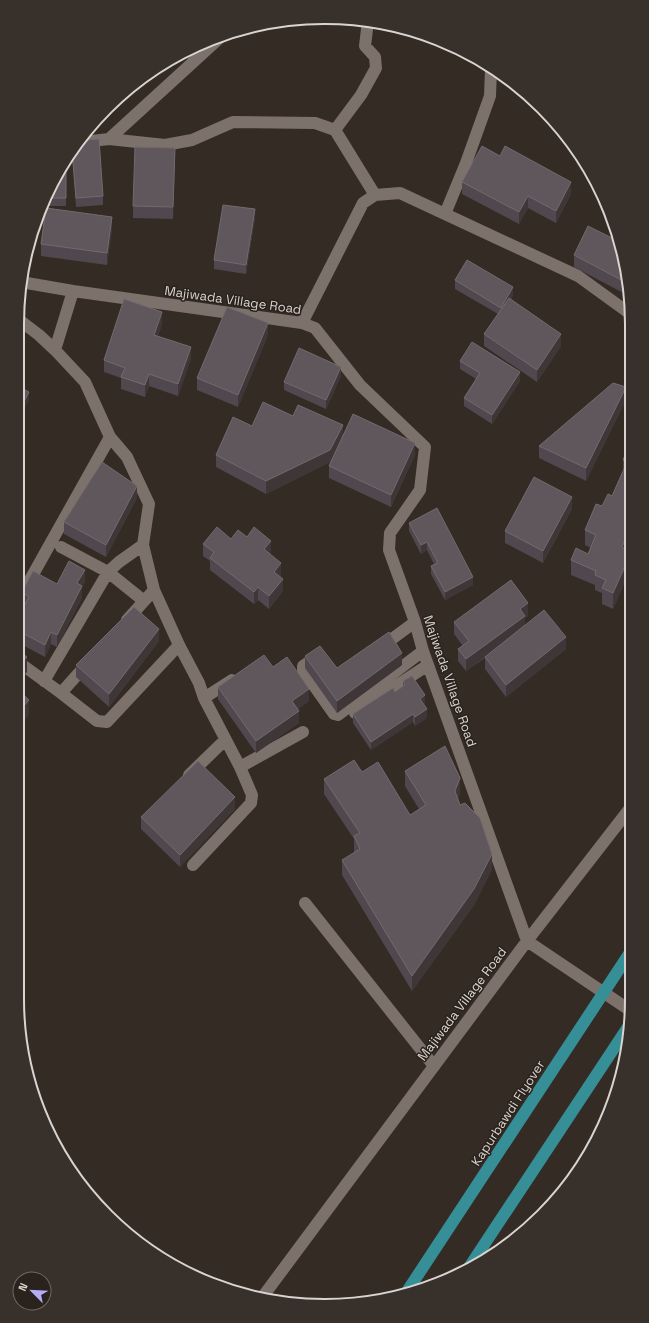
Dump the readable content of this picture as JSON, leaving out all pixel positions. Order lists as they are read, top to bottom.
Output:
{
  "streets": {
    "highway": ["Kapurbawdi Flyover"],
    "street": ["Majiwada Village Road"]
  },
  "north": "top left"
}
